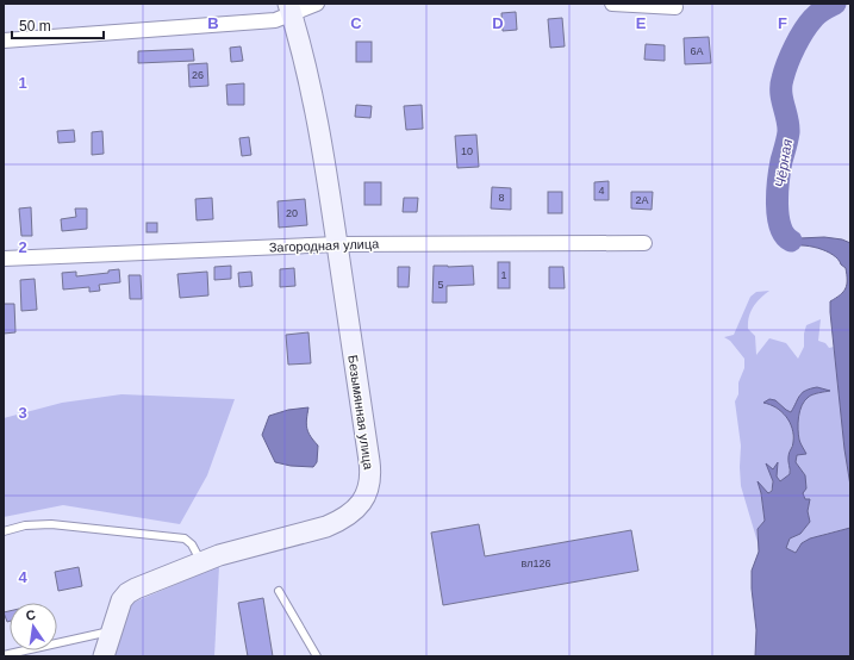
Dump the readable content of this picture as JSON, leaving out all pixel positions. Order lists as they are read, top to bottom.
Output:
{
  "streets": {
    "street": ["Загородная улица", "Безымянная улица"]
  },
  "crossings": [
    ["Загородная улица", "Безымянная улица"]
  ],
  "water": ["Чёрная"],
  "house_numbers": [
    "6А",
    "26",
    "10",
    "4",
    "8",
    "2А",
    "20",
    "1",
    "5",
    "вл126"
  ],
  "scale_bar": "50 m",
  "north": "top",
  "grid": {
    "columns": [
      "B",
      "C",
      "D",
      "E",
      "F"
    ],
    "rows": [
      "1",
      "2",
      "3",
      "4"
    ]
  }
}
